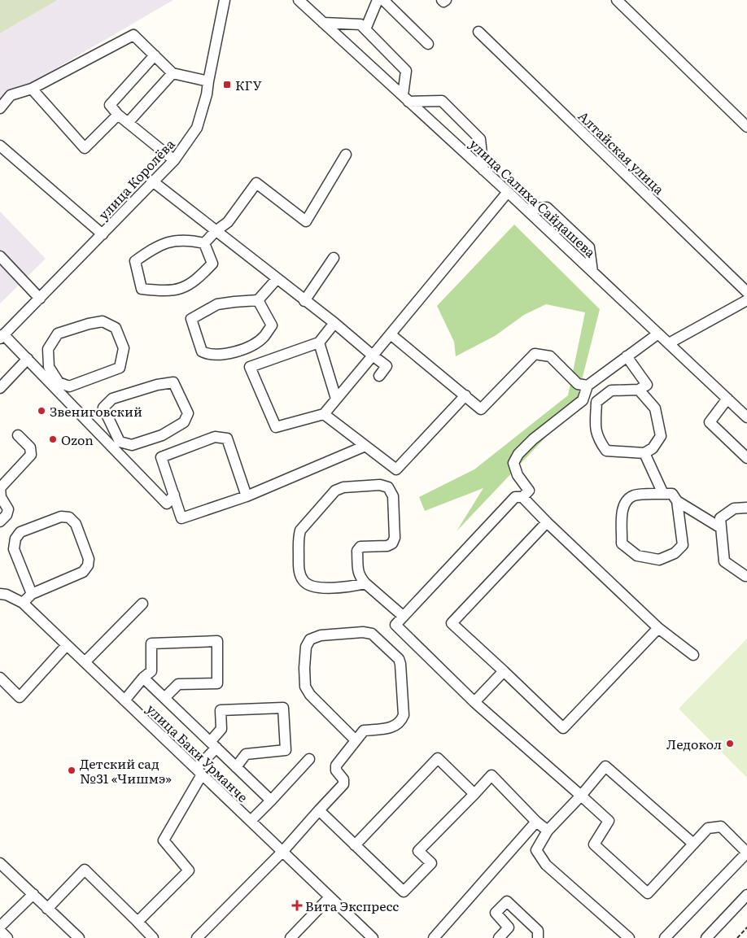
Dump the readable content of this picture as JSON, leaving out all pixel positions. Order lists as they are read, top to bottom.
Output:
{
  "streets": {
    "street": [
      "Алтайская улица",
      "улица Королёва",
      "улица Салиха Сайдашева",
      "улица Баки Урманче"
    ]
  },
  "places": {
    "transit": ["КГУ"],
    "other": [
      "Звениговский",
      "Ozon",
      "Ледокол",
      "Детский сад №31 «Чишмэ»"
    ],
    "health": ["Вита Экспресс"]
  }
}
